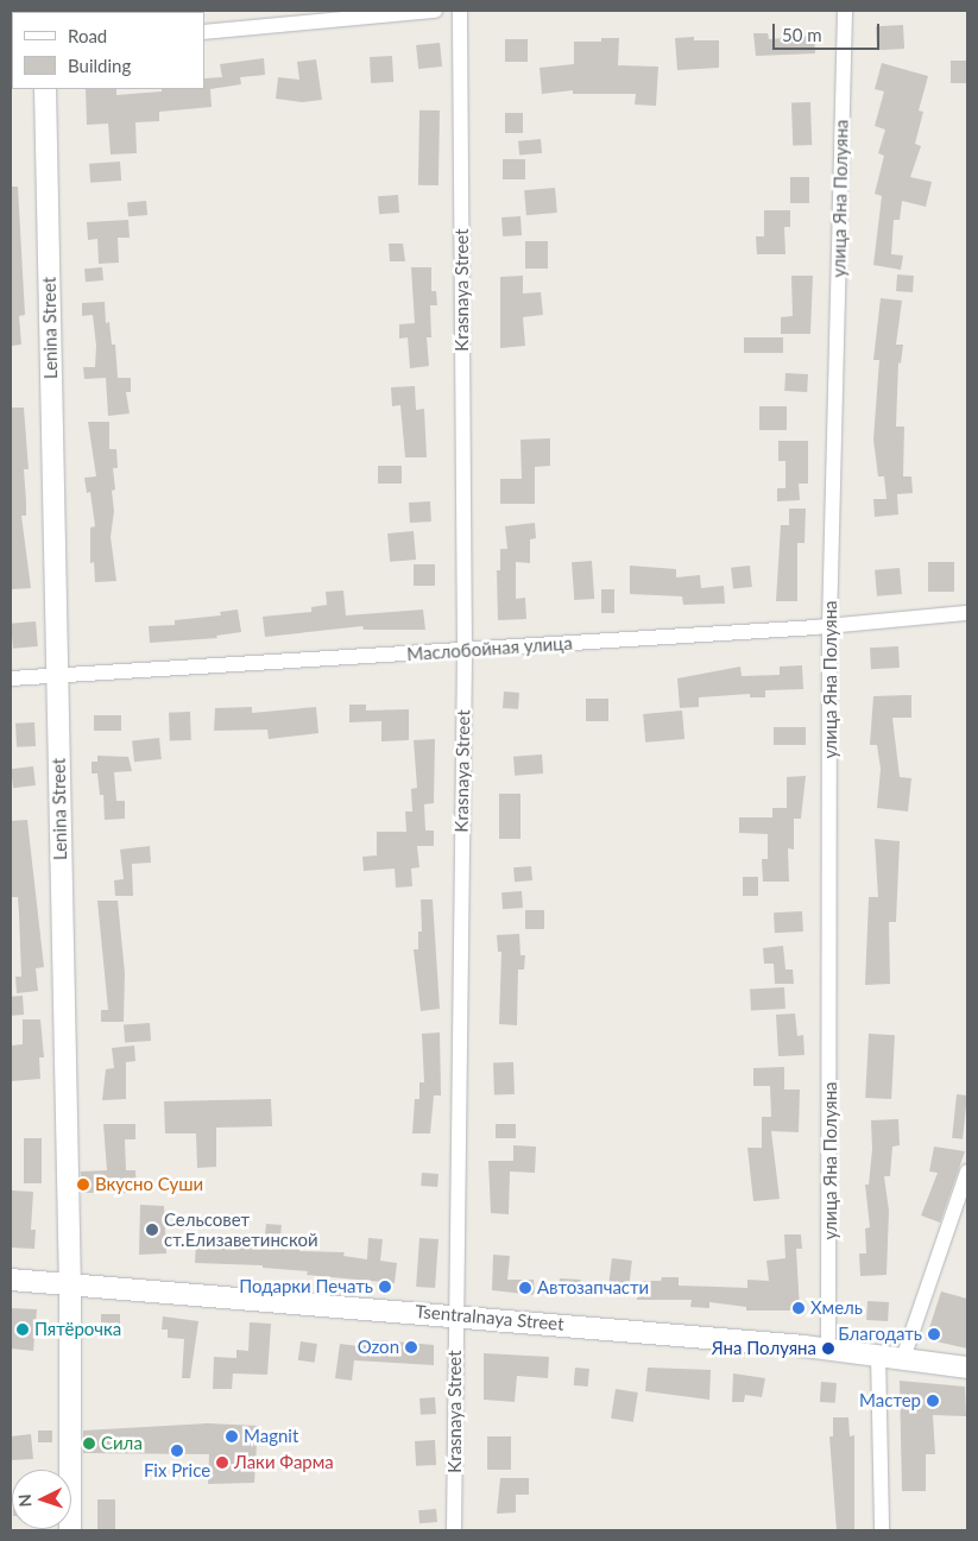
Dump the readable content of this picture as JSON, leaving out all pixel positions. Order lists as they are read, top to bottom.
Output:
{
  "streets": {
    "street": [
      "улица Яна Полуяна",
      "Krasnaya Street",
      "Lenina Street",
      "Маслобойная улица",
      "Tsentralnaya Street"
    ]
  },
  "crossings": [
    ["улица Яна Полуяна", "Маслобойная улица"],
    ["улица Яна Полуяна", "Tsentralnaya Street"],
    ["Krasnaya Street", "Маслобойная улица"],
    ["Krasnaya Street", "Tsentralnaya Street"],
    ["Lenina Street", "Маслобойная улица"],
    ["Lenina Street", "Tsentralnaya Street"]
  ],
  "places": [
    "Вкусно Суши",
    "Сельсовет ст.Елизаветинской",
    "Подарки Печать",
    "Автозапчасти",
    "Хмель",
    "Пятёрочка",
    "Благодать",
    "Ozon",
    "Яна Полуяна",
    "Мастер",
    "Magnit",
    "Сила",
    "Fix Price",
    "Лаки Фарма"
  ],
  "legend": ["Road", "Building"],
  "scale_bar": "50 m",
  "north": "left"
}
